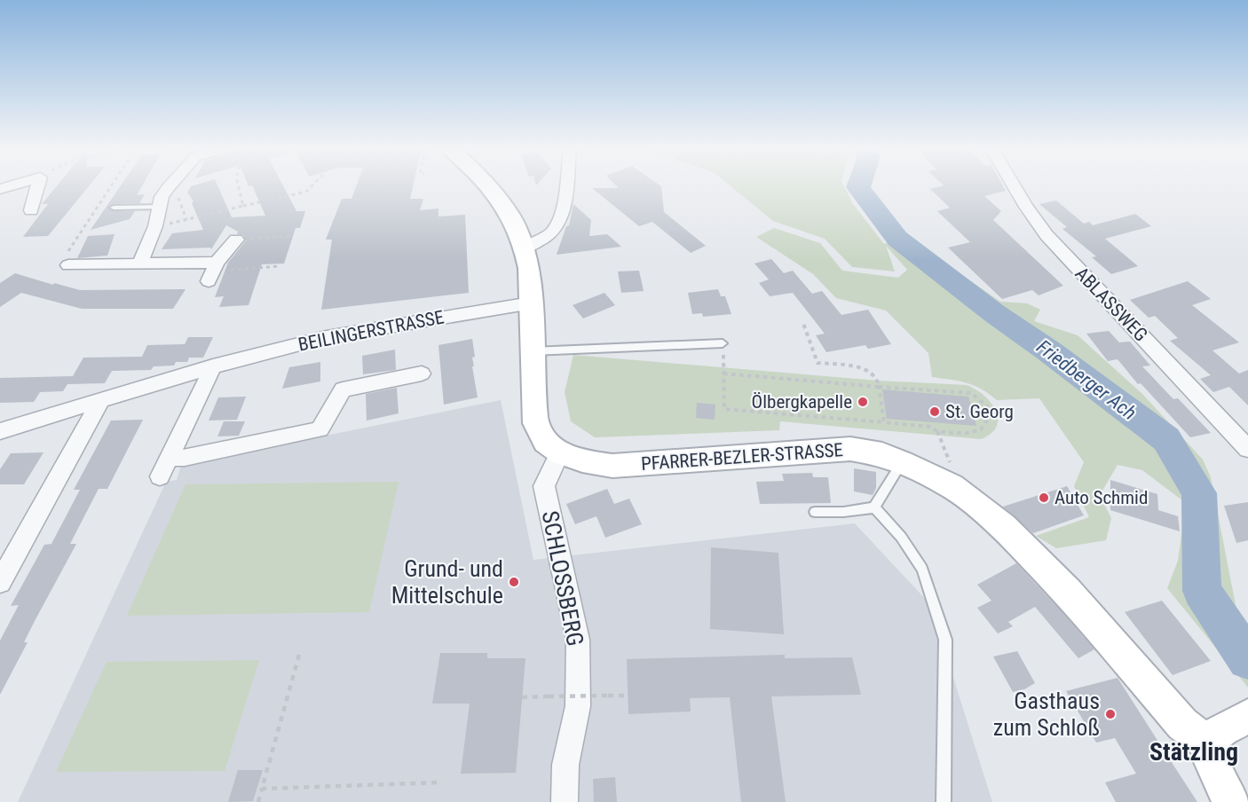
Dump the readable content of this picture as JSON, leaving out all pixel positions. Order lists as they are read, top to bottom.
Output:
{
  "streets": {
    "street": [
      "ABLASSWEG",
      "BEILINGERSTRASSE",
      "PFARRER-BEZLER-STRASSE",
      "SCHLOSSBERG"
    ]
  },
  "crossings": [
    ["BEILINGERSTRASSE", "PFARRER-BEZLER-STRASSE"],
    ["PFARRER-BEZLER-STRASSE", "SCHLOSSBERG"]
  ],
  "districts": ["Stätzling"],
  "water": ["Friedberger Ach"],
  "places": [
    "Ölbergkapelle",
    "St. Georg",
    "Auto Schmid",
    "Grund- und Mittelschule",
    "Gasthaus zum Schloß"
  ]
}
